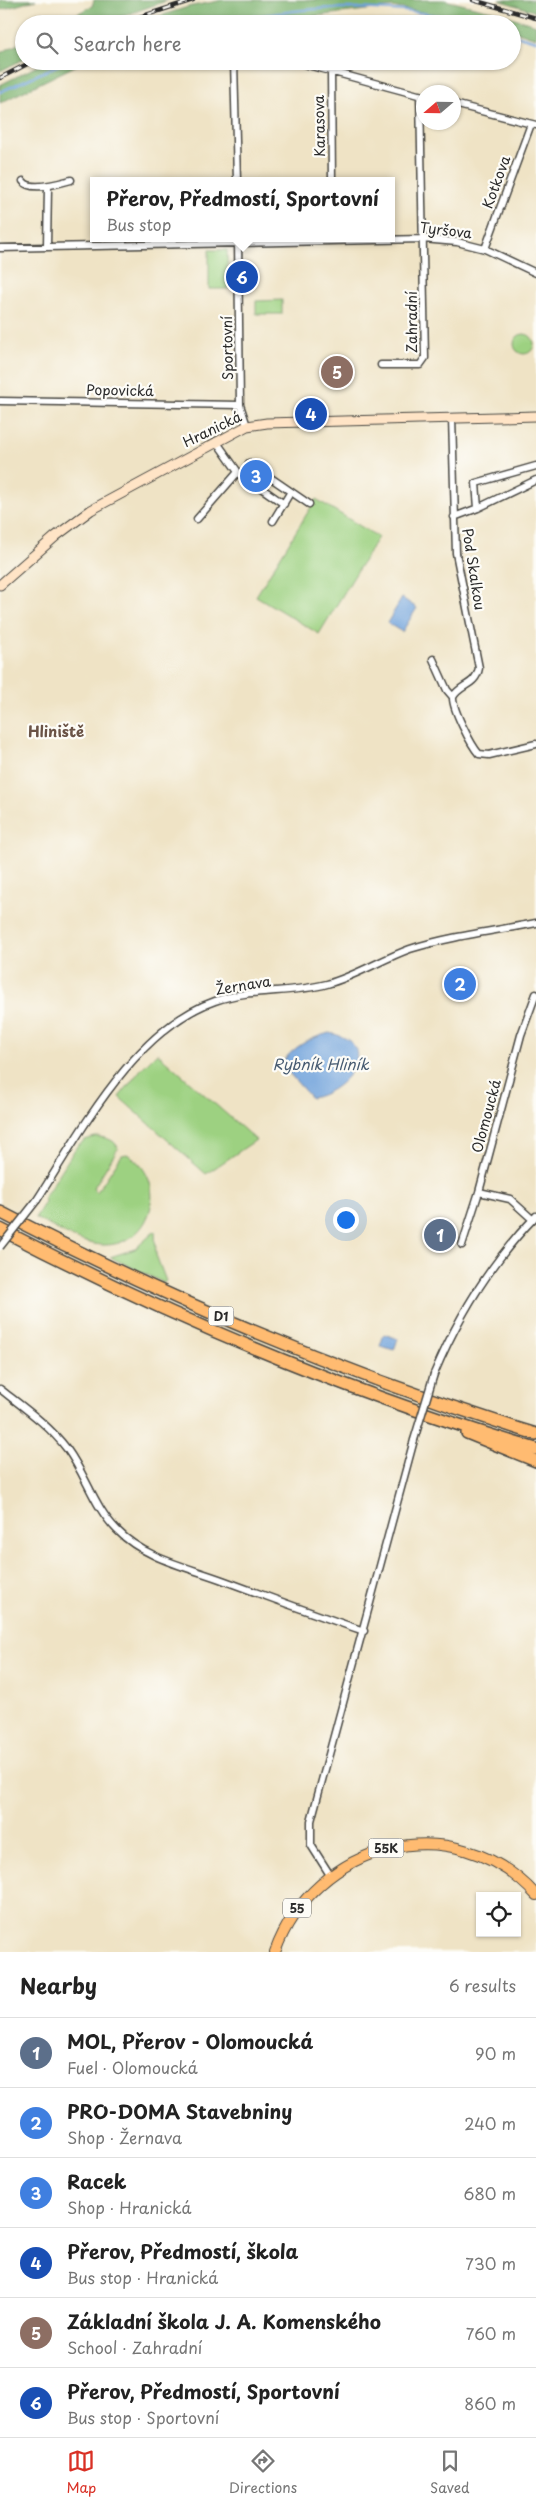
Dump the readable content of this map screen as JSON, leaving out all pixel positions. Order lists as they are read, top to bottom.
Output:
{
  "streets": {
    "highway": ["D1"],
    "main road": ["Hranická", "55K", "55"],
    "street": [
      "Karasova",
      "Kotkova",
      "Tyršova",
      "Zahradní",
      "Sportovní",
      "Popovická",
      "Pod Skalkou",
      "Žernava",
      "Olomoucká"
    ]
  },
  "crossings": [
    ["Kotkova", "Tyršova"],
    ["Tyršova", "Zahradní"],
    ["Sportovní", "Popovická"],
    ["Sportovní", "Hranická"],
    ["Hranická", "Pod Skalkou"],
    ["55K", "55"]
  ],
  "districts": ["Hliniště"],
  "water": ["Rybník Hliník"],
  "north": "left",
  "page": {
    "search": "Search here",
    "popup": ["Přerov, Předmostí, Sportovní", "Bus stop"],
    "pins": [
      "6",
      "5",
      "4",
      "3",
      "2",
      "1"
    ],
    "heading": ["Nearby", "6 results"],
    "list": [
      {
        "mark": "1",
        "name": "MOL, Přerov - Olomoucká",
        "note": "Fuel · Olomoucká",
        "value": "90 m"
      },
      {
        "mark": "2",
        "name": "PRO-DOMA Stavebniny",
        "note": "Shop · Žernava",
        "value": "240 m"
      },
      {
        "mark": "3",
        "name": "Racek",
        "note": "Shop · Hranická",
        "value": "680 m"
      },
      {
        "mark": "4",
        "name": "Přerov, Předmostí, škola",
        "note": "Bus stop · Hranická",
        "value": "730 m"
      },
      {
        "mark": "5",
        "name": "Základní škola J. A. Komenského",
        "note": "School · Zahradní",
        "value": "760 m"
      },
      {
        "mark": "6",
        "name": "Přerov, Předmostí, Sportovní",
        "note": "Bus stop · Sportovní",
        "value": "860 m"
      }
    ],
    "nav": ["Map", "Directions", "Saved"]
  }
}
